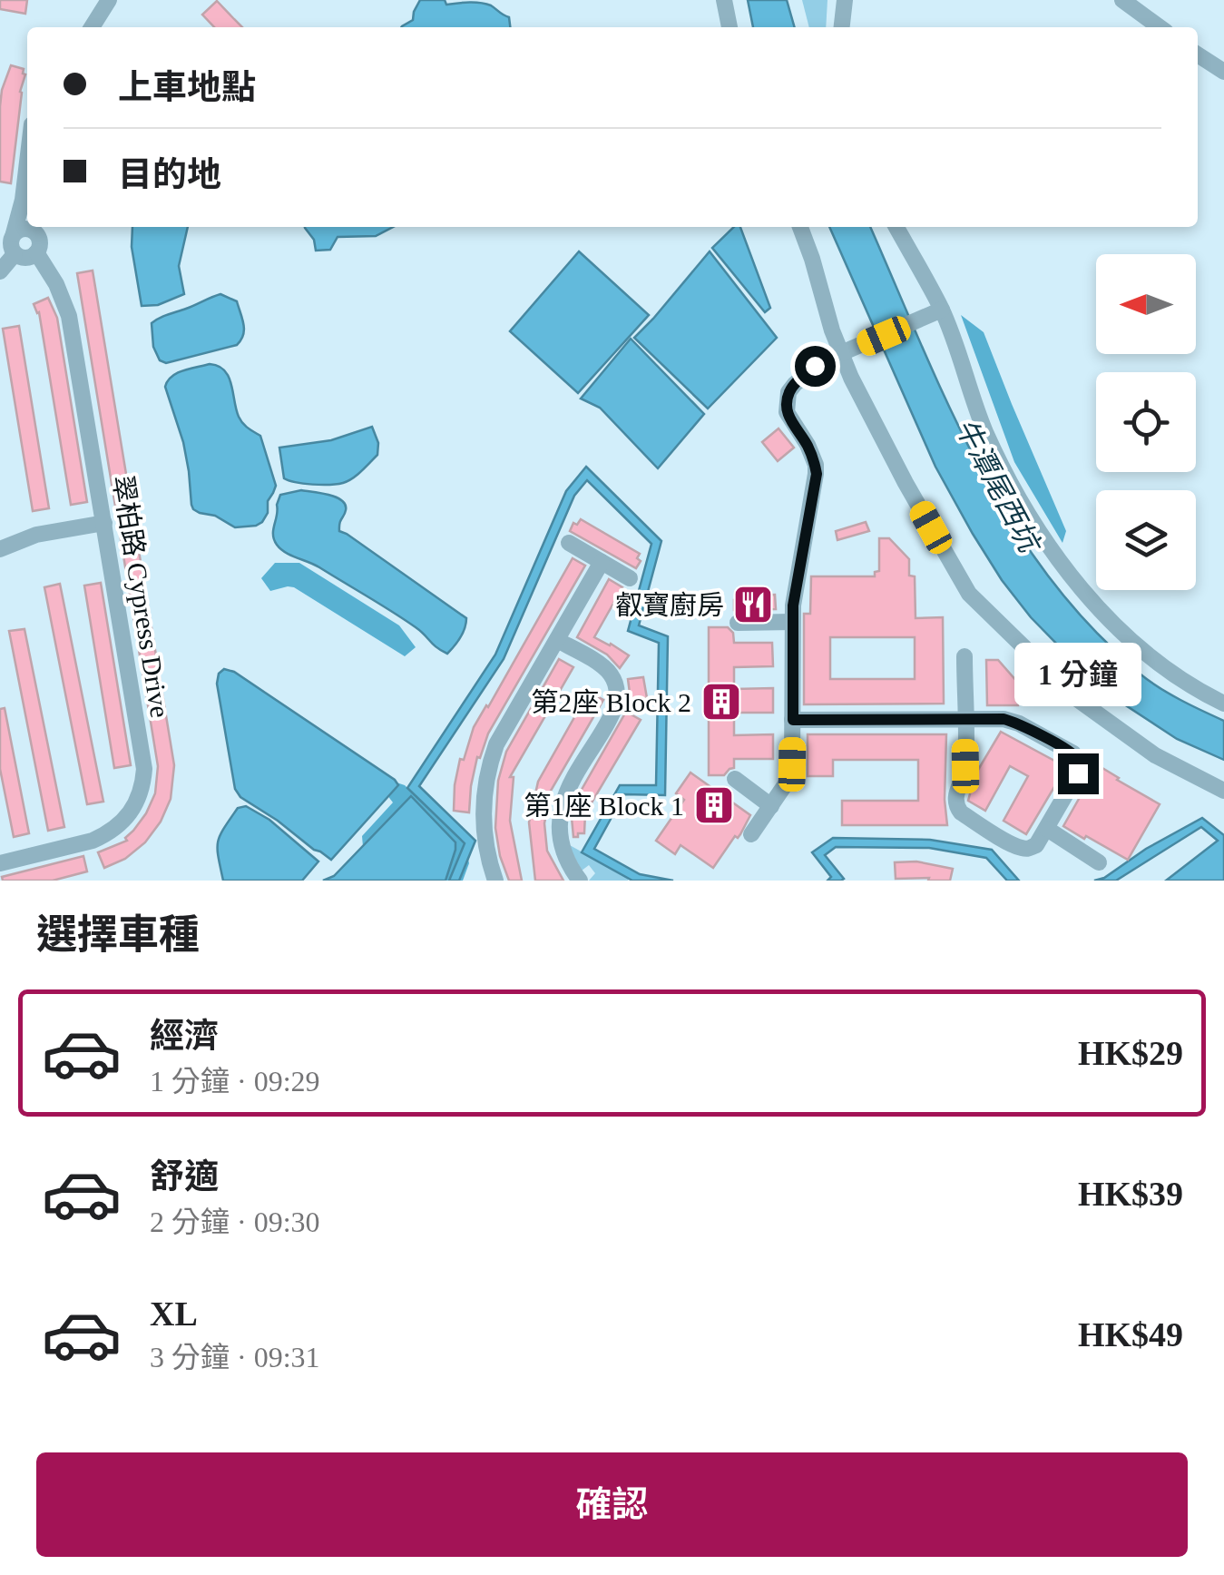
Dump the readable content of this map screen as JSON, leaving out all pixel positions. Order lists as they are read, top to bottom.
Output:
{
  "streets": {
    "street": ["翠柏路 Cypress Drive"]
  },
  "water": ["牛潭尾西坑"],
  "places": {
    "restaurant": ["叡寶廚房"],
    "building": ["第2座 Block 2", "第1座 Block 1"]
  },
  "north": "left",
  "page": {
    "banner": ["上車地點", "目的地"],
    "bubble": "1 分鐘",
    "heading": "選擇車種",
    "list": [
      {
        "name": "經濟",
        "note": "1 分鐘 · 09:29",
        "value": "HK$29"
      },
      {
        "name": "舒適",
        "note": "2 分鐘 · 09:30",
        "value": "HK$39"
      },
      {
        "name": "XL",
        "note": "3 分鐘 · 09:31",
        "value": "HK$49"
      }
    ],
    "buttons": "確認"
  }
}
